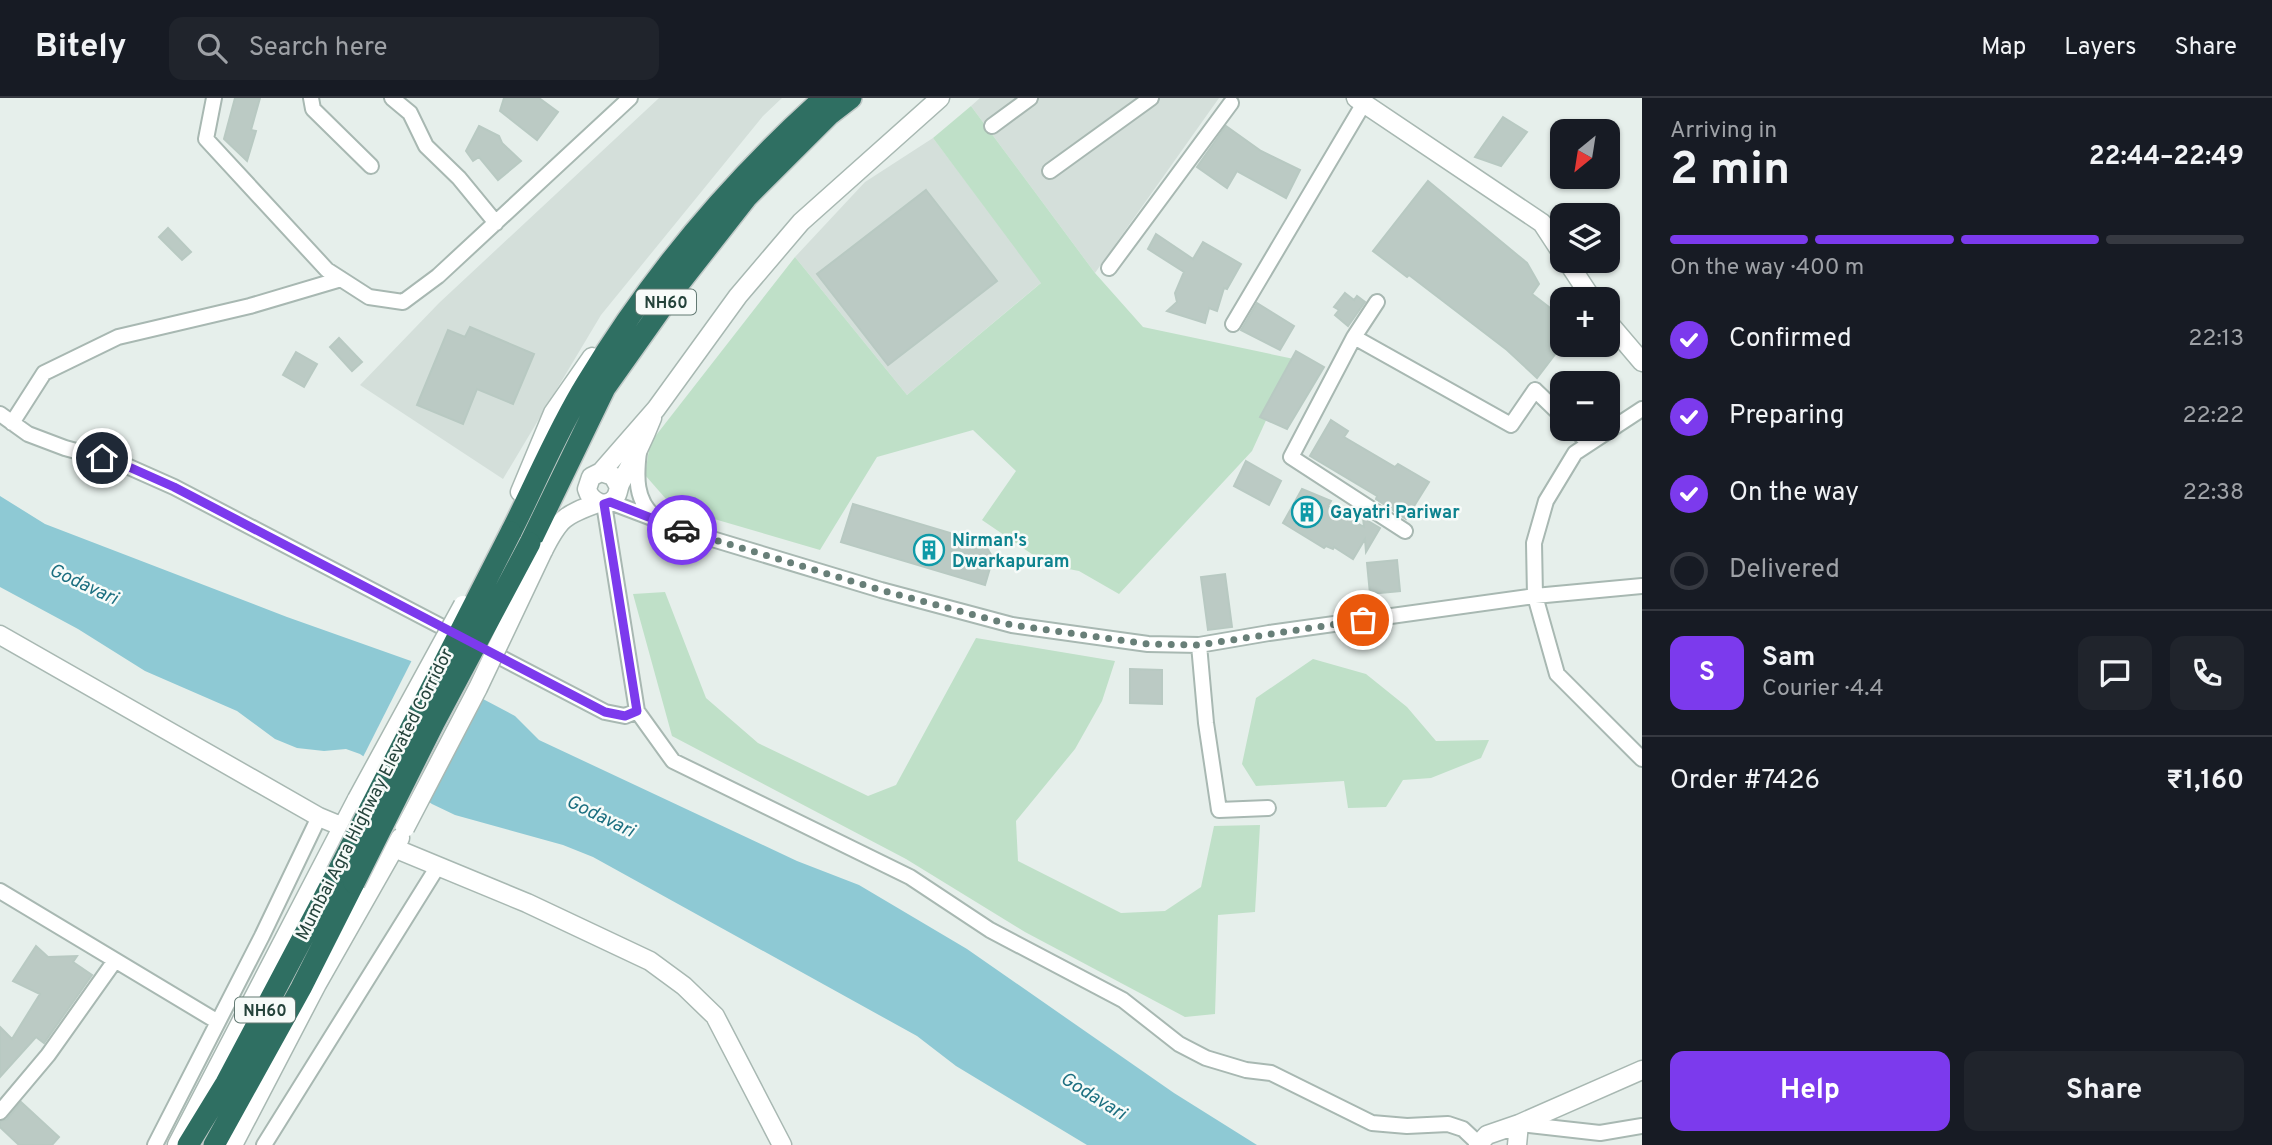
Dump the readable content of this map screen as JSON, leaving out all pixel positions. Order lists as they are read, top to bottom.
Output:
{
  "streets": {
    "highway": ["NH60", "Mumbai Agra Highway Elevated Corridor"]
  },
  "water": ["Godavari"],
  "places": {
    "building": ["Gayatri Pariwar", "Nirman's Dwarkapuram"]
  },
  "north": "bottom left",
  "page": {
    "header": "Bitely",
    "search": "Search here",
    "nav": ["Map", "Layers", "Share"],
    "heading": ["2 min", "Arriving in", "22:44–22:49"],
    "panel": [
      "Sam",
      "Courier · 4.4",
      "Order #7426",
      "₹1,160"
    ],
    "map_buttons": ["+", "−"],
    "bar": "On the way · 400 m",
    "list": [
      ["Confirmed", "22:13"],
      ["Preparing", "22:22"],
      ["On the way", "22:38"],
      "Delivered"
    ],
    "round": "S",
    "buttons": ["Help", "Share"]
  }
}
